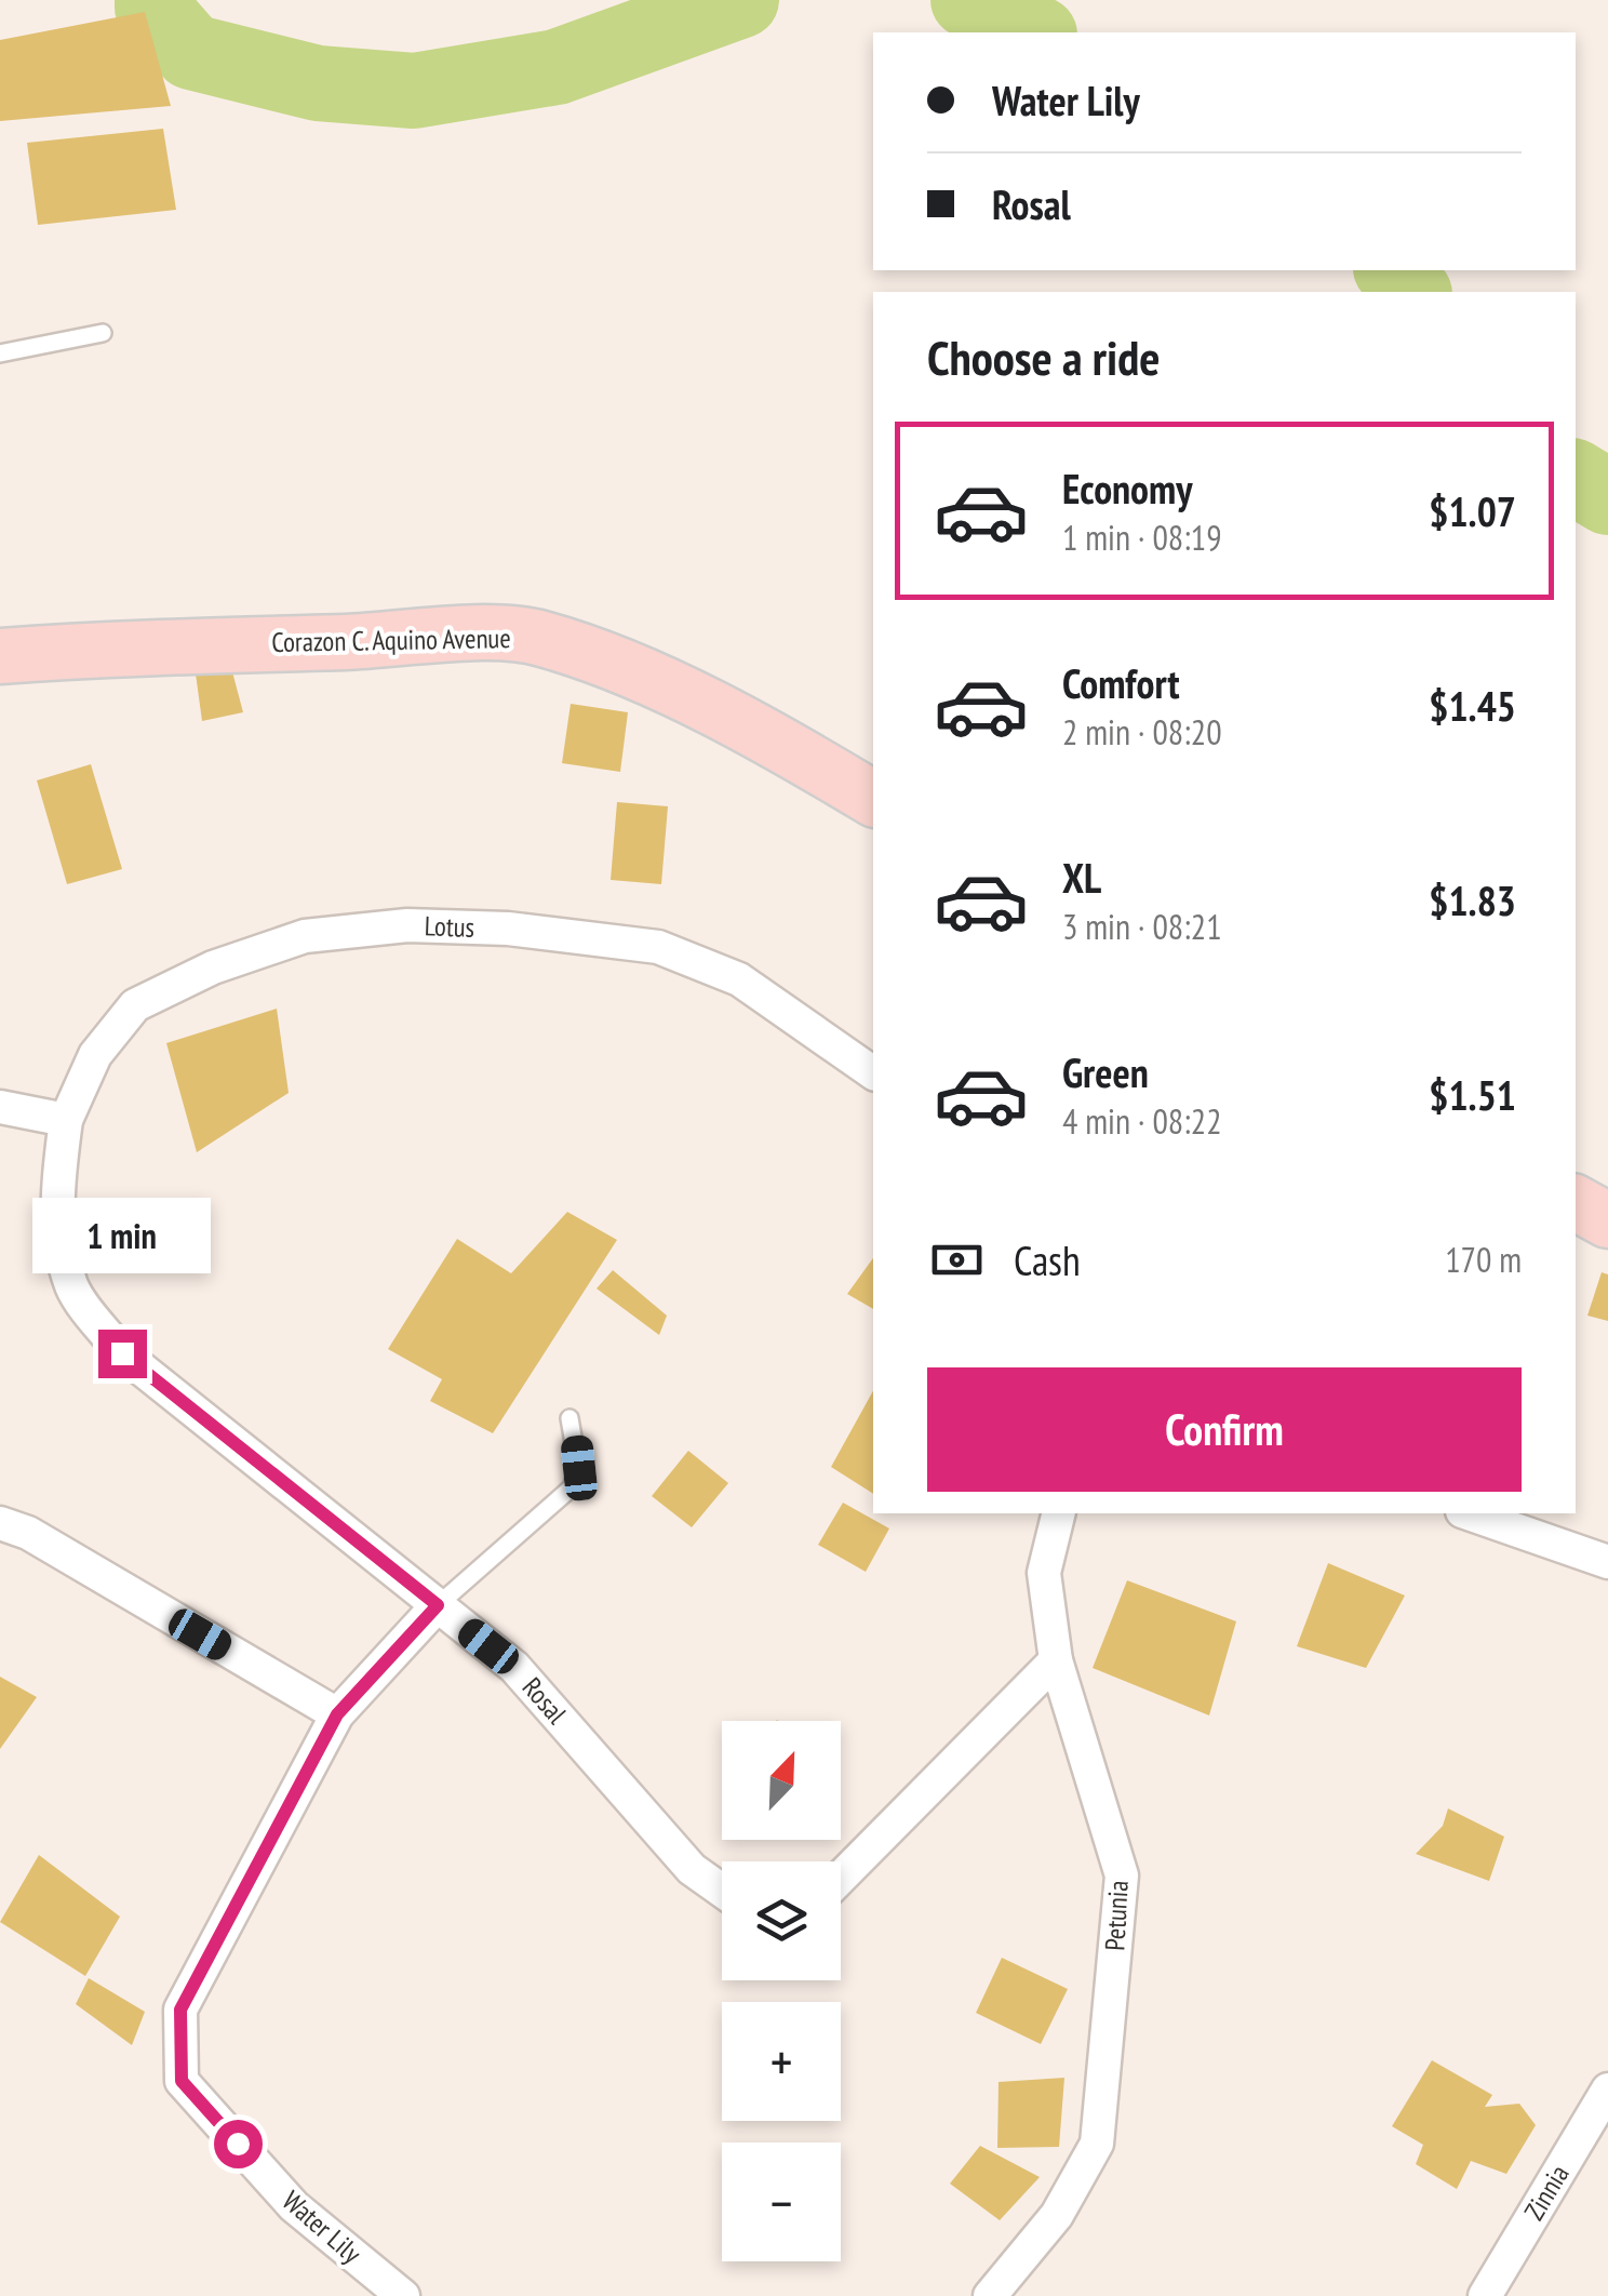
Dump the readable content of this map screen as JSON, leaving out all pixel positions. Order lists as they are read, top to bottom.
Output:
{
  "streets": {
    "main road": ["Corazon C. Aquino Avenue"],
    "street": [
      "Lotus",
      "Rosal",
      "Petunia",
      "Zinnia",
      "Water Lily"
    ]
  },
  "crossings": [
    ["Lotus", "Rosal"],
    ["Rosal", "Water Lily"]
  ],
  "north": "top right",
  "page": {
    "banner": ["Water Lily", "Rosal"],
    "heading": "Choose a ride",
    "list": [
      {
        "name": "Economy",
        "note": "1 min · 08:19",
        "value": "$1.07"
      },
      {
        "name": "Comfort",
        "note": "2 min · 08:20",
        "value": "$1.45"
      },
      {
        "name": "XL",
        "note": "3 min · 08:21",
        "value": "$1.83"
      },
      {
        "name": "Green",
        "note": "4 min · 08:22",
        "value": "$1.51"
      }
    ],
    "bubble": "1 min",
    "pay": ["Cash", "170 m"],
    "buttons": "Confirm",
    "map_buttons": ["+", "−"]
  }
}
